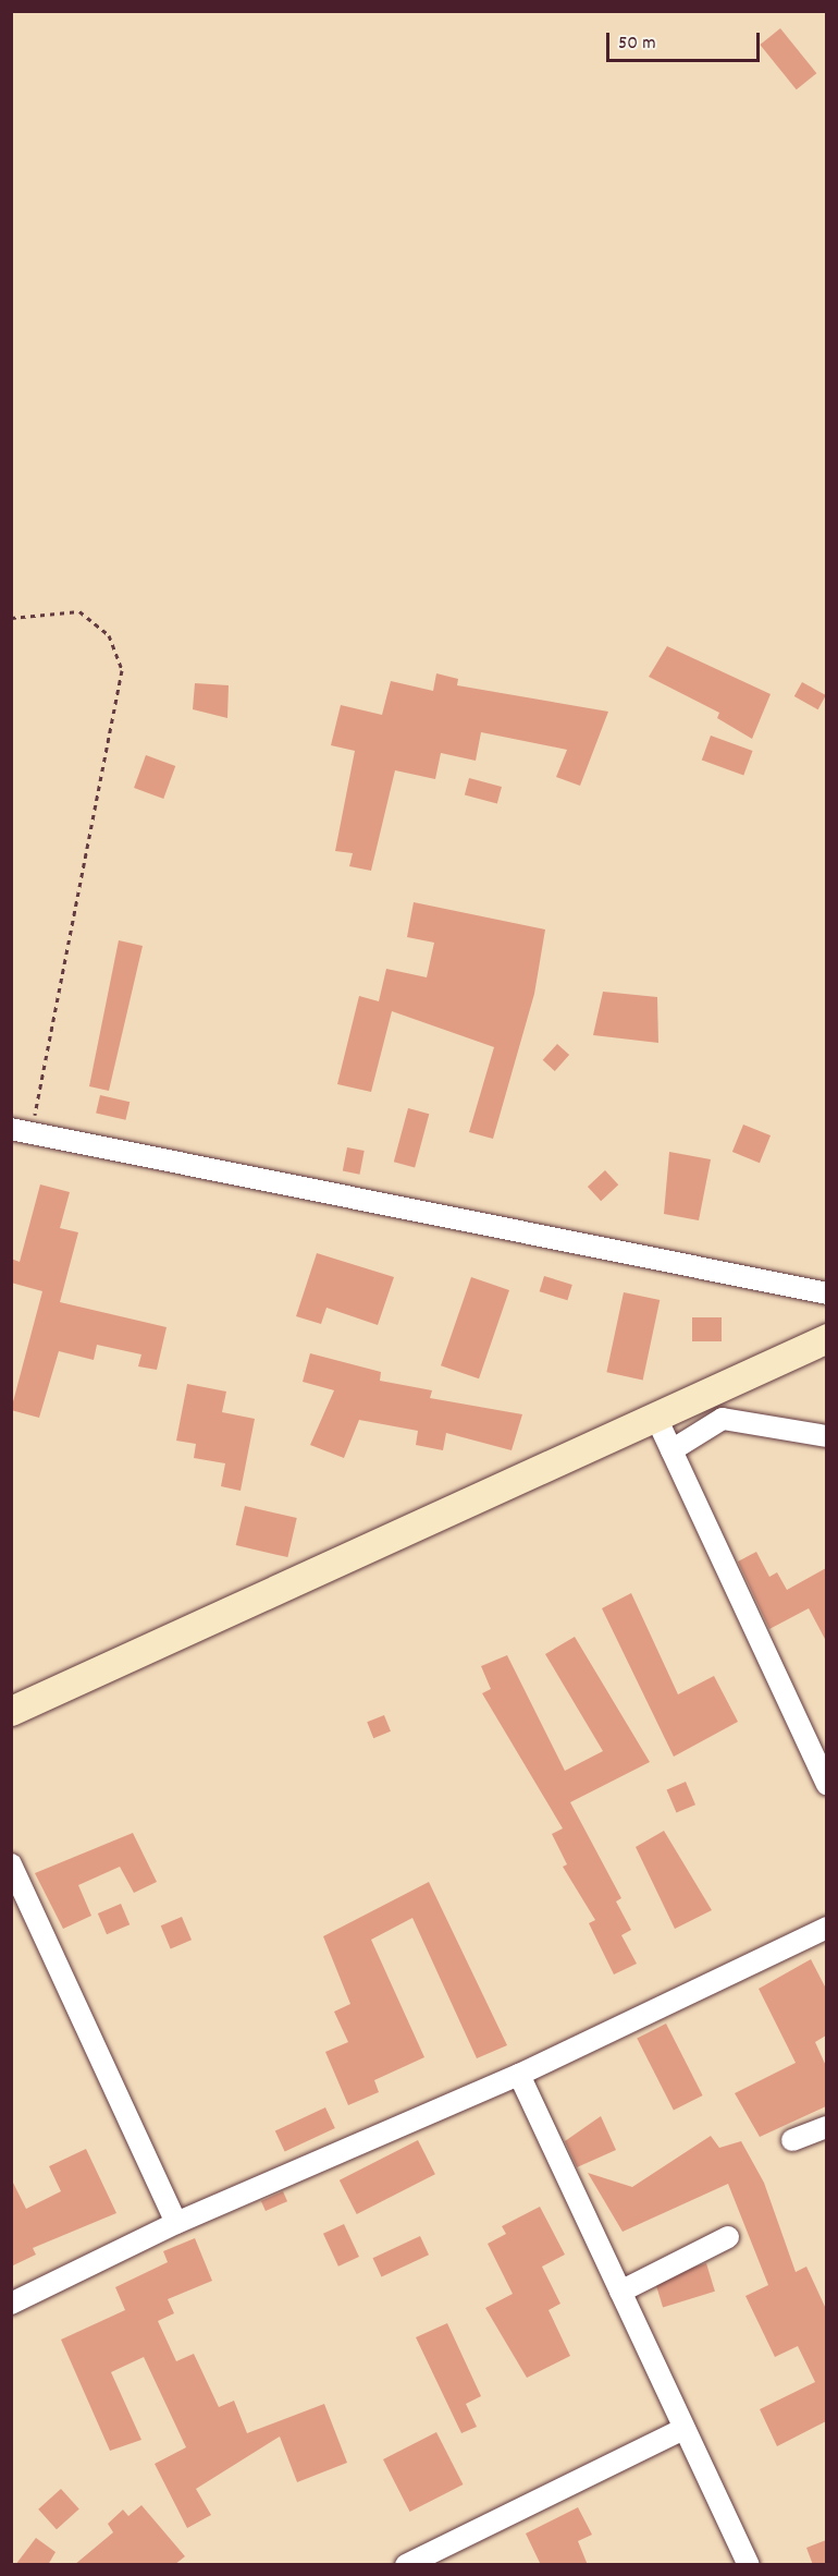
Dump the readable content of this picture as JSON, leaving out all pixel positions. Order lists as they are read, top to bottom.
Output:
{
  "scale_bar": "50 m"
}
